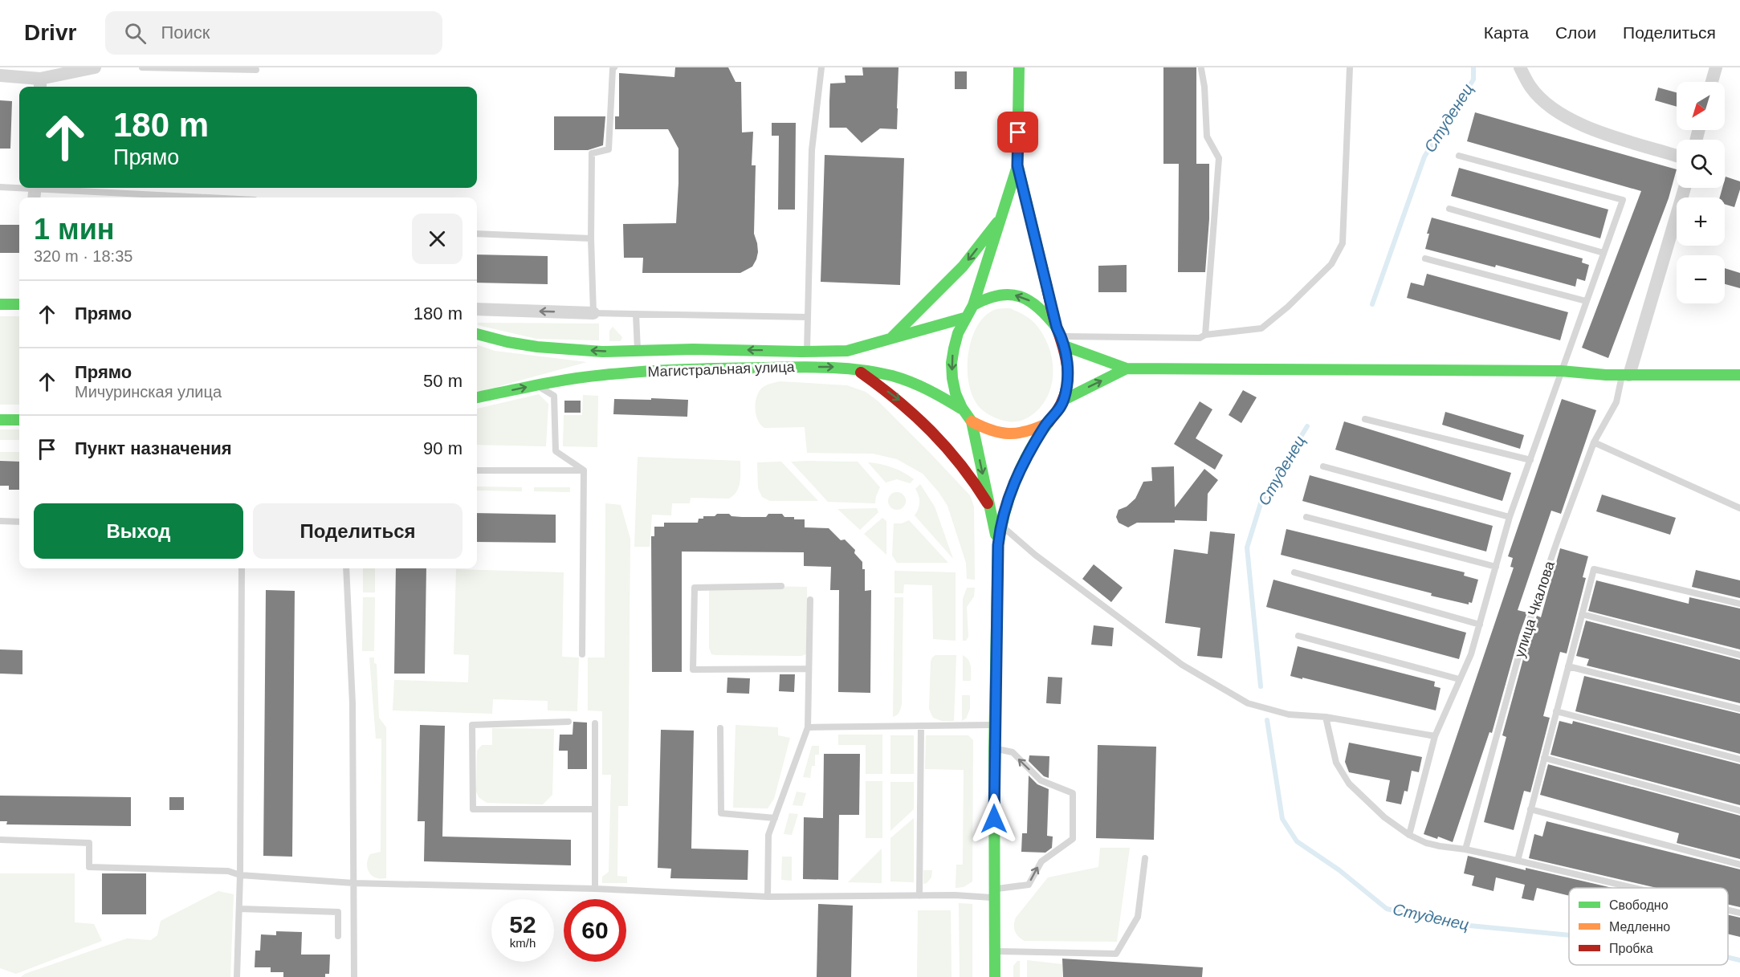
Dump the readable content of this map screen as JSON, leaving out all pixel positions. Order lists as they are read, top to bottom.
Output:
{
  "streets": {
    "main road": ["Магистральная улица"],
    "street": ["улица Чкалова"]
  },
  "water": ["Студенец"],
  "legend": ["Свободно", "Медленно", "Пробка"],
  "north": "bottom left",
  "page": {
    "header": "Drivr",
    "search": "Поиск",
    "nav": ["Карта", "Слои", "Поделиться"],
    "map_buttons": ["+", "−"],
    "turn": ["180 m", "Прямо"],
    "heading": ["1 мин", "320 m · 18:35"],
    "list": [
      {
        "name": "Прямо",
        "value": "180 m"
      },
      {
        "name": "Прямо",
        "note": "Мичуринская улица",
        "value": "50 m"
      },
      {
        "name": "Пункт назначения",
        "value": "90 m"
      }
    ],
    "buttons": ["Выход", "Поделиться"],
    "speed": "52 km/h",
    "limit": "60"
  }
}
